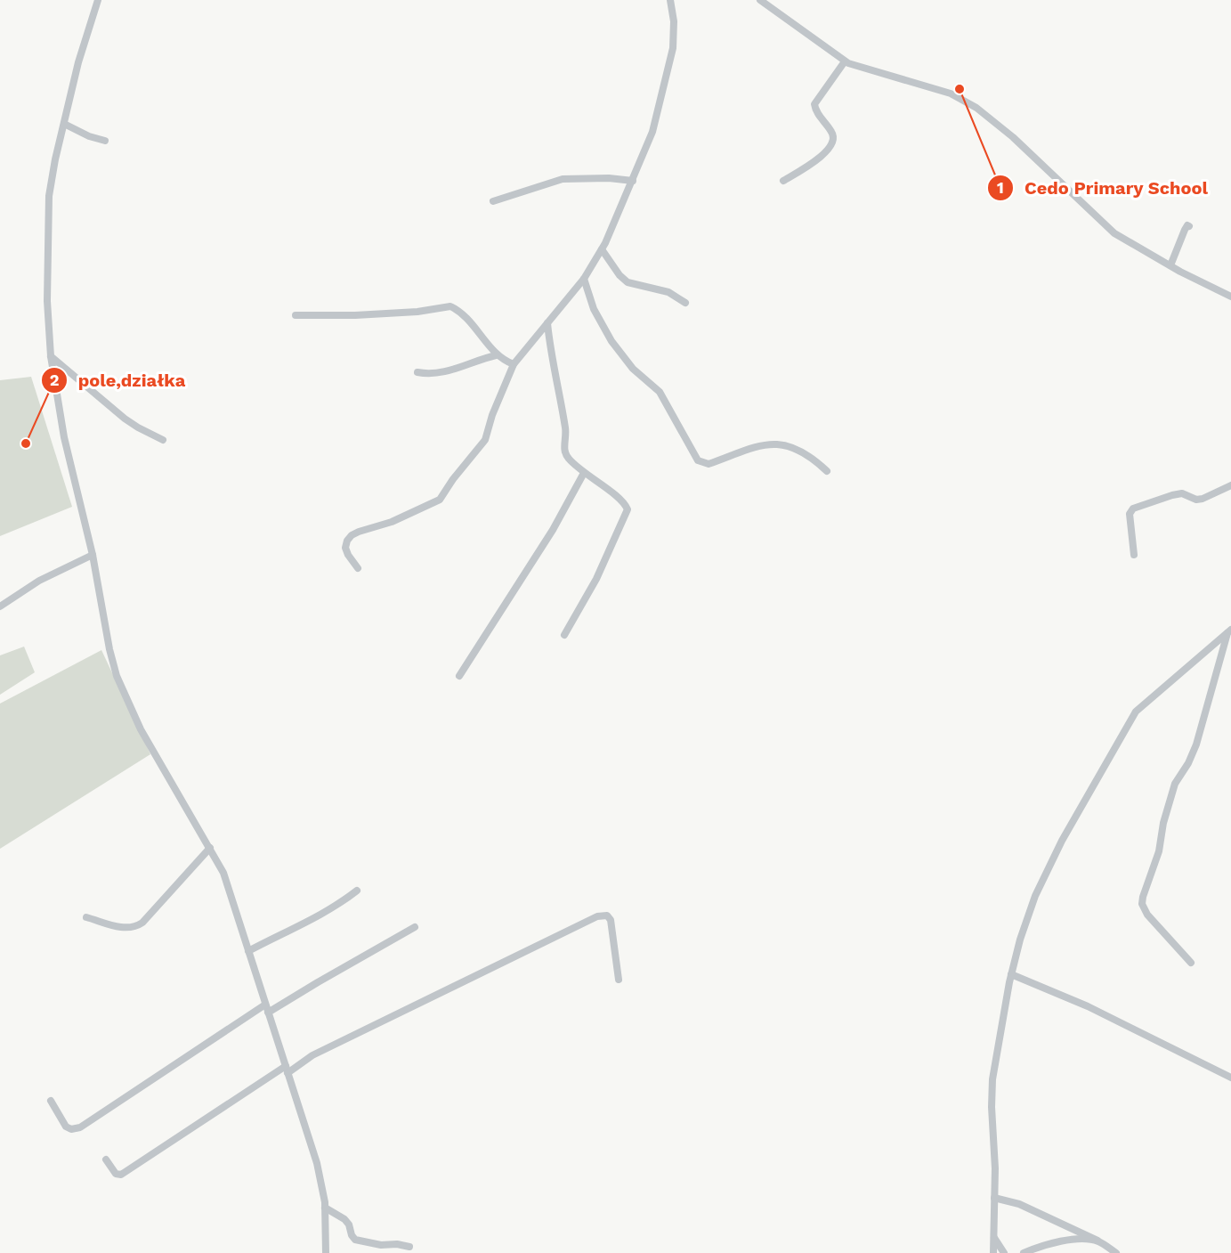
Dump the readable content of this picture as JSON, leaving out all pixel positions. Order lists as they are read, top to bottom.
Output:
{
  "places": ["Cedo Primary School", "pole,działka"]
}
